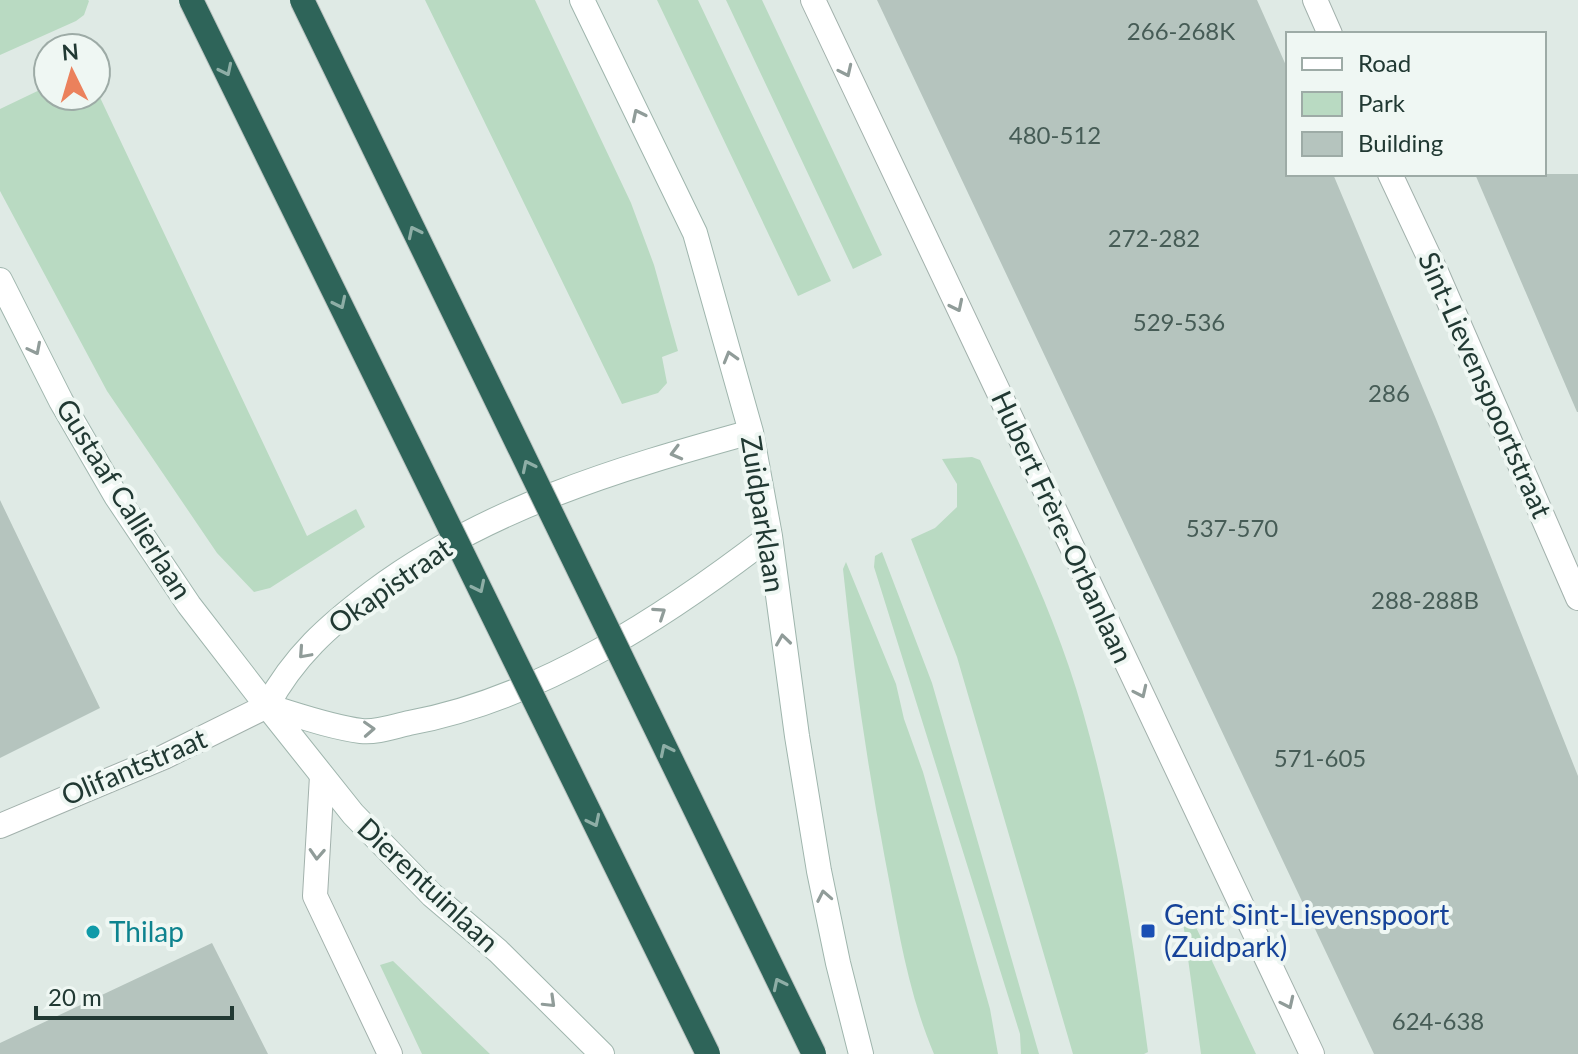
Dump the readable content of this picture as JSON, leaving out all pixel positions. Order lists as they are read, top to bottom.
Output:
{
  "streets": {
    "street": [
      "Sint-Lievenspoortstraat",
      "Gustaaf Callierlaan",
      "Zuidparklaan",
      "Hubert Frère-Orbanlaan",
      "Okapistraat",
      "Olifantstraat",
      "Dierentuinlaan"
    ]
  },
  "crossings": [
    ["Gustaaf Callierlaan", "Okapistraat"],
    ["Gustaaf Callierlaan", "Olifantstraat"],
    ["Gustaaf Callierlaan", "Dierentuinlaan"],
    ["Zuidparklaan", "Okapistraat"],
    ["Okapistraat", "Olifantstraat"],
    ["Okapistraat", "Dierentuinlaan"],
    ["Olifantstraat", "Dierentuinlaan"]
  ],
  "one_way": [
    "Gustaaf Callierlaan",
    "Zuidparklaan",
    "Hubert Frère-Orbanlaan",
    "Dierentuinlaan"
  ],
  "places": {
    "transit": ["Gent Sint-Lievenspoort (Zuidpark)"],
    "other": ["Thilap"]
  },
  "house_numbers": [
    "266-268K",
    "480-512",
    "272-282",
    "529-536",
    "286",
    "537-570",
    "288-288B",
    "571-605",
    "624-638"
  ],
  "legend": ["Road", "Park", "Building"],
  "scale_bar": "20 m",
  "north": "top"
}
